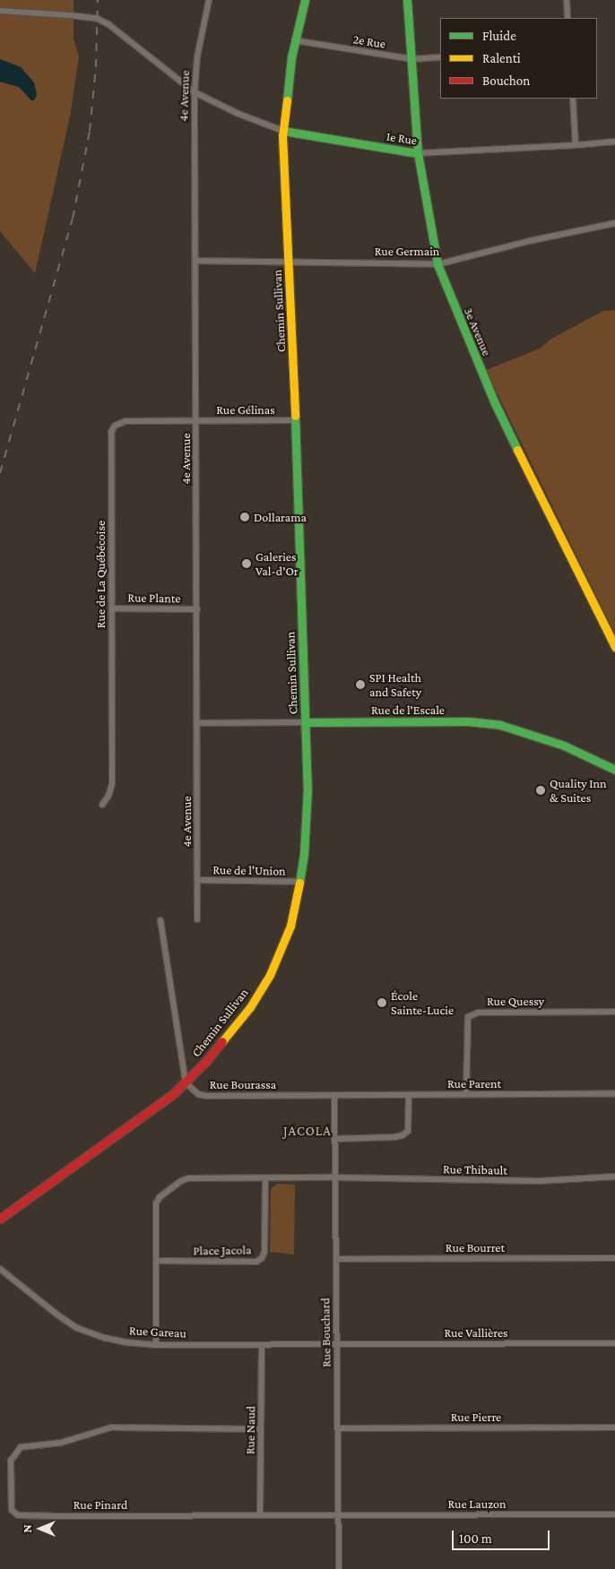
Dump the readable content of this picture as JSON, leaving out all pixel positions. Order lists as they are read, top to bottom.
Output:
{
  "streets": {
    "main road": [
      "1e Rue",
      "Chemin Sullivan",
      "3e Avenue",
      "Rue de l'Escale"
    ],
    "street": [
      "2e Rue",
      "4e Avenue",
      "Rue Germain",
      "Rue Gélinas",
      "Rue de La Québécoise",
      "Rue Plante",
      "Rue de l'Union",
      "Rue Quessy",
      "Rue Parent",
      "Rue Bourassa",
      "Rue Thibault",
      "Rue Bourret",
      "Place Jacola",
      "Rue Gareau",
      "Rue Bouchard",
      "Rue Vallières",
      "Rue Pierre",
      "Rue Naud",
      "Rue Lauzon",
      "Rue Pinard"
    ]
  },
  "crossings": [
    ["2e Rue", "Chemin Sullivan"],
    ["2e Rue", "3e Avenue"],
    ["4e Avenue", "1e Rue"],
    ["4e Avenue", "Rue Germain"],
    ["4e Avenue", "Rue Gélinas"],
    ["4e Avenue", "Rue de La Québécoise"],
    ["4e Avenue", "Rue Plante"],
    ["4e Avenue", "Rue de l'Escale"],
    ["4e Avenue", "Rue de l'Union"],
    ["1e Rue", "Chemin Sullivan"],
    ["1e Rue", "3e Avenue"],
    ["Rue Germain", "Chemin Sullivan"],
    ["Rue Germain", "3e Avenue"],
    ["Chemin Sullivan", "Rue Gélinas"],
    ["Chemin Sullivan", "Rue de l'Escale"],
    ["Chemin Sullivan", "Rue de l'Union"],
    ["Chemin Sullivan", "Rue Bourassa"],
    ["Rue Gélinas", "Rue de La Québécoise"],
    ["Rue de La Québécoise", "Rue Plante"],
    ["Rue Quessy", "Rue Parent"],
    ["Rue Parent", "Rue Bourassa"],
    ["Rue Parent", "Rue Bouchard"],
    ["Rue Bourassa", "Rue Bouchard"],
    ["Rue Thibault", "Rue Bouchard"],
    ["Rue Bourret", "Rue Bouchard"],
    ["Rue Gareau", "Rue Bouchard"],
    ["Rue Gareau", "Rue Vallières"],
    ["Rue Gareau", "Rue Naud"],
    ["Rue Bouchard", "Rue Vallières"],
    ["Rue Bouchard", "Rue Pierre"],
    ["Rue Bouchard", "Rue Lauzon"],
    ["Rue Bouchard", "Rue Pinard"],
    ["Rue Naud", "Rue Pinard"],
    ["Rue Lauzon", "Rue Pinard"]
  ],
  "districts": ["JACOLA"],
  "places": [
    "Dollarama",
    "Galeries Val-d'Or",
    "SPI Health and Safety",
    "Quality Inn & Suites",
    "École Sainte-Lucie"
  ],
  "legend": ["Fluide", "Ralenti", "Bouchon"],
  "scale_bar": "100 m",
  "north": "left"
}
